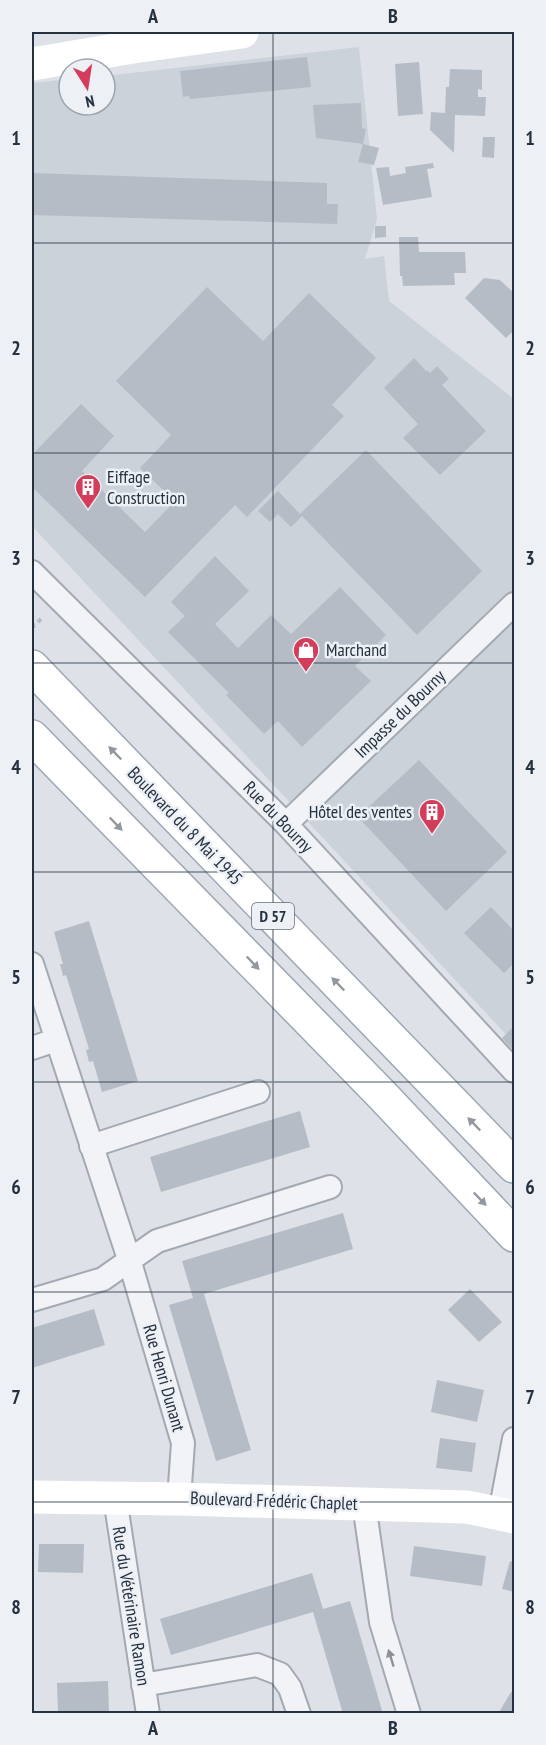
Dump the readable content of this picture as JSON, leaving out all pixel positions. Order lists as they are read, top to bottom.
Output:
{
  "streets": {
    "main road": ["Boulevard du 8 Mai 1945", "D 57", "Boulevard Frédéric Chaplet"],
    "street": [
      "Impasse du Bourny",
      "Rue du Bourny",
      "Rue Henri Dunant",
      "Rue du Vétérinaire Ramon"
    ]
  },
  "crossings": [
    ["Impasse du Bourny", "Rue du Bourny"],
    ["Rue Henri Dunant", "Boulevard Frédéric Chaplet"],
    ["Boulevard Frédéric Chaplet", "Rue du Vétérinaire Ramon"]
  ],
  "places": {
    "building": ["Eiffage Construction", "Hôtel des ventes"],
    "shop": ["Marchand"]
  },
  "north": "bottom",
  "grid": {
    "columns": ["A", "B"],
    "rows": [
      "1",
      "2",
      "3",
      "4",
      "5",
      "6",
      "7",
      "8"
    ]
  }
}
